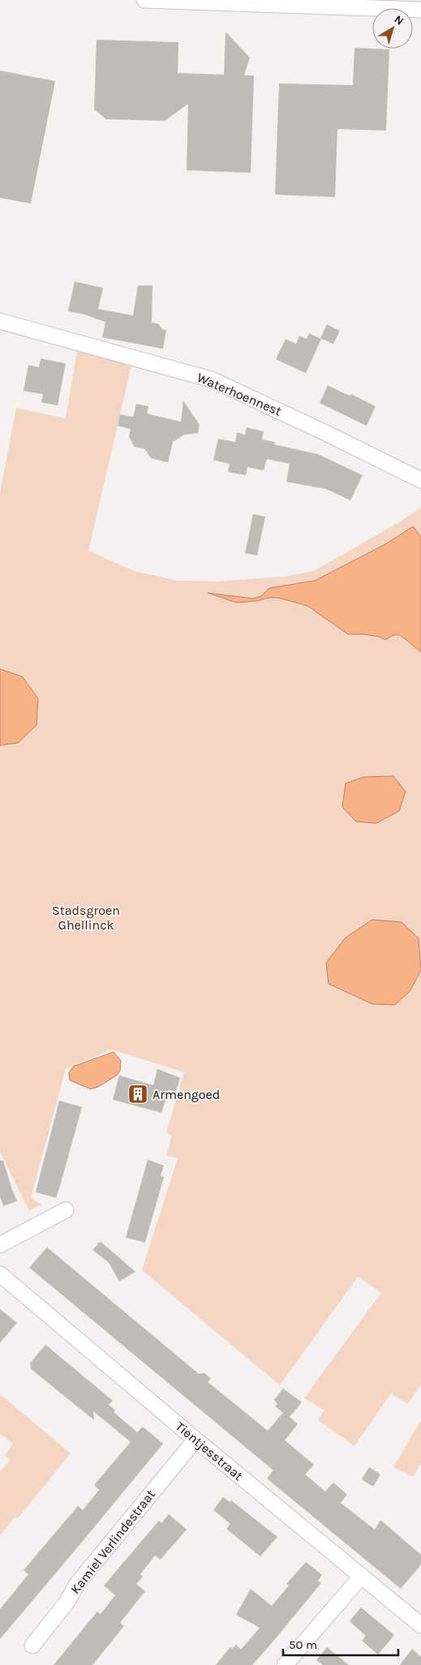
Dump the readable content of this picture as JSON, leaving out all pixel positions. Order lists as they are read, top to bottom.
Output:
{
  "streets": {
    "street": ["Waterhoennest", "Tientjesstraat", "Kamiel Verlindestraat"]
  },
  "crossings": [
    ["Tientjesstraat", "Kamiel Verlindestraat"]
  ],
  "parks": ["Stadsgroen Ghellinck"],
  "places": {
    "building": ["Armengoed"]
  },
  "scale_bar": "50 m",
  "north": "top right"
}
